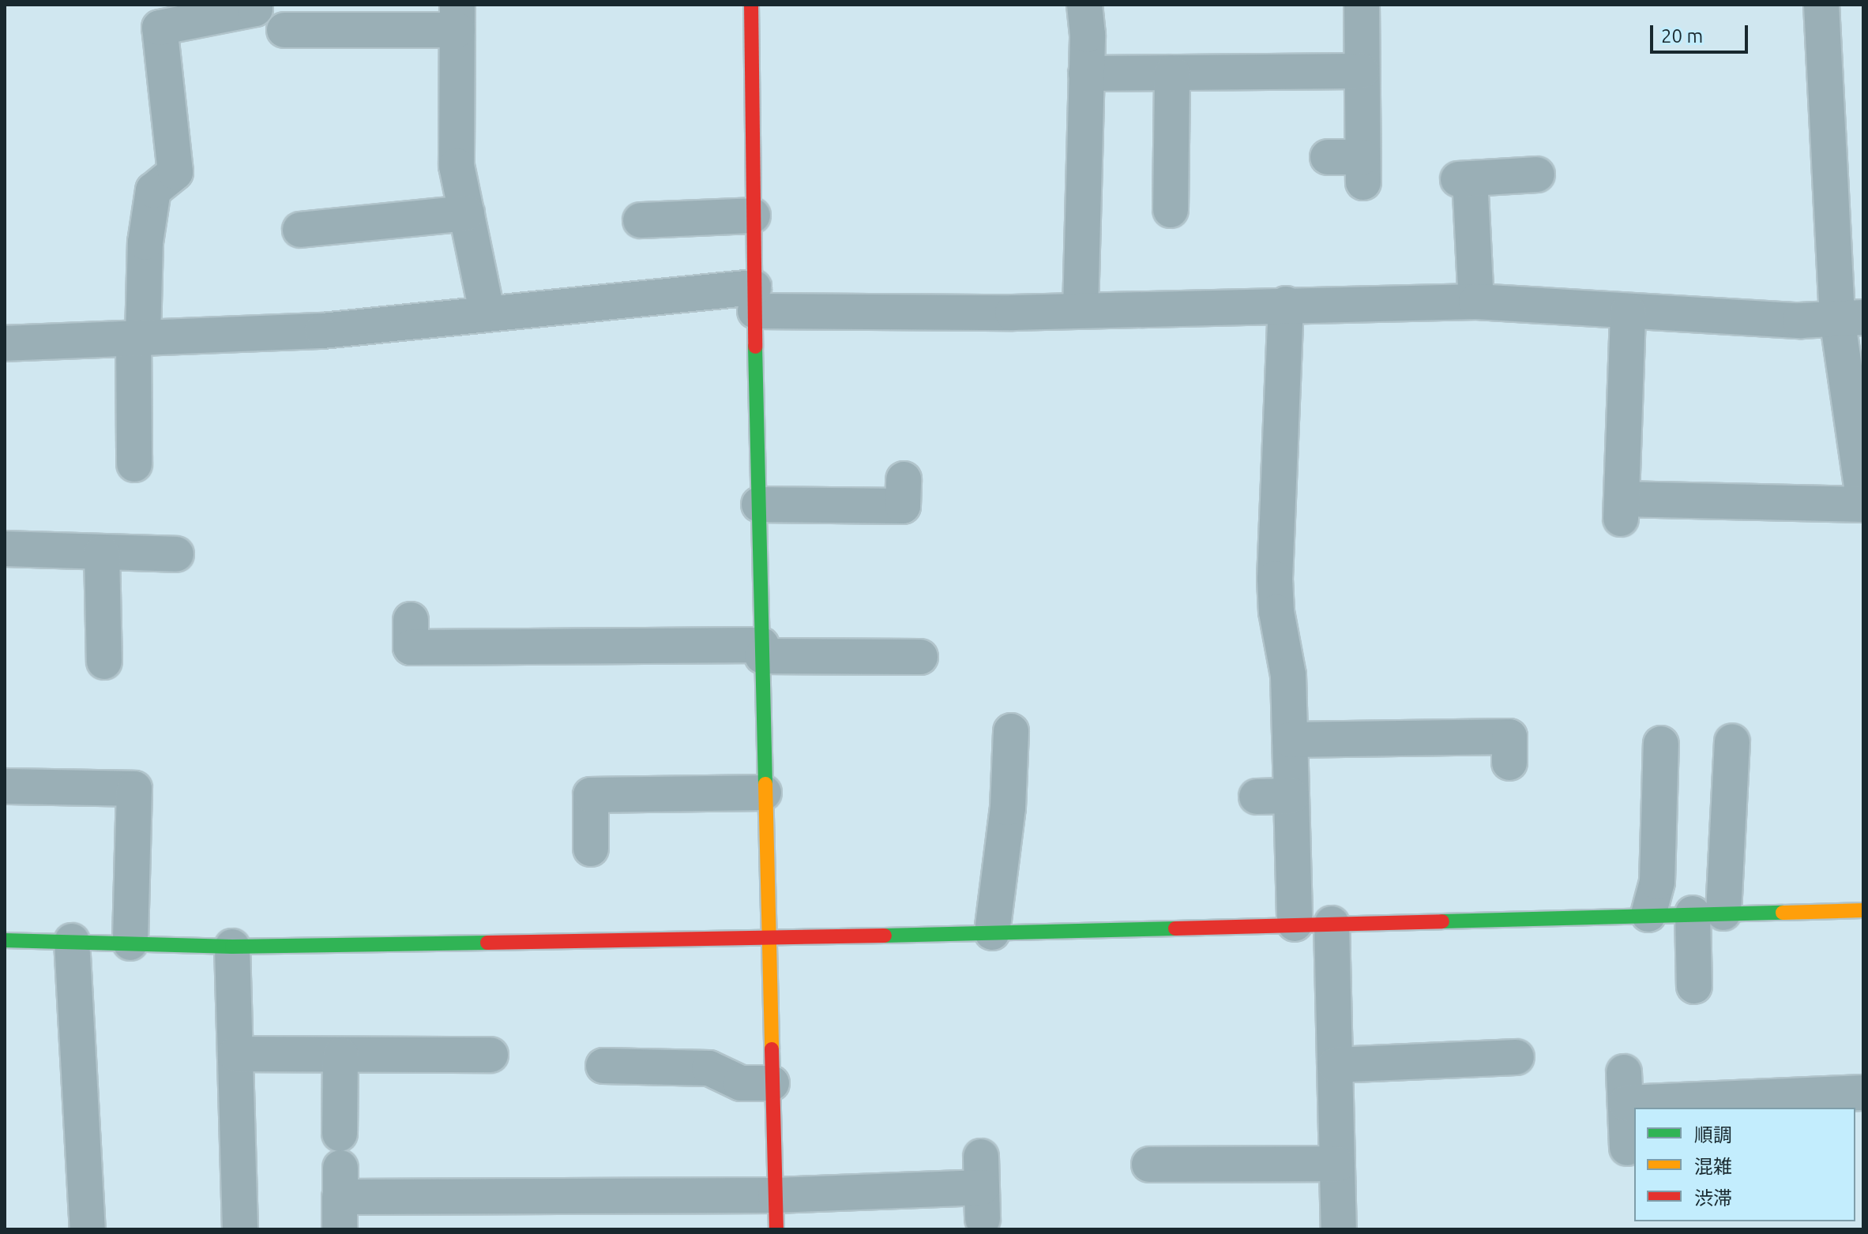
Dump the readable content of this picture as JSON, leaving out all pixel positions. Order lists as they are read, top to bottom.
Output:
{
  "legend": ["順調", "混雑", "渋滞"],
  "scale_bar": "20 m"
}
